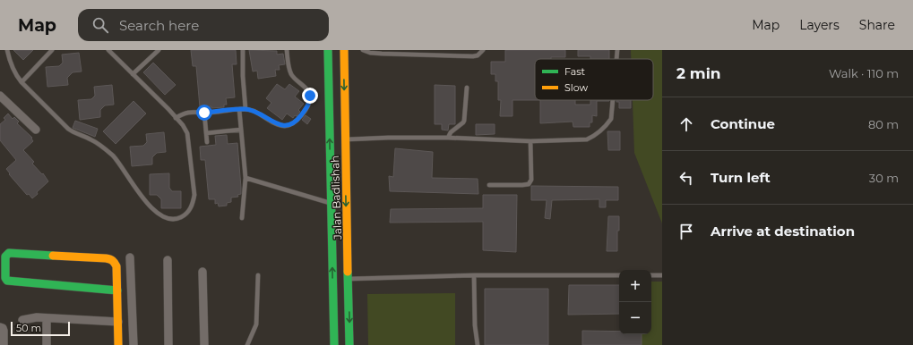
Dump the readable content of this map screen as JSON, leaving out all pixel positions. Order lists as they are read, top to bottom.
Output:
{
  "streets": {
    "main road": ["Jalan Badlishah"]
  },
  "legend": ["Fast", "Slow"],
  "scale_bar": "50 m",
  "page": {
    "header": "Map",
    "search": "Search here",
    "nav": ["Map", "Layers", "Share"],
    "heading": ["2 min", "Walk · 110 m"],
    "list": [
      ["Continue", "80 m"],
      ["Turn left", "30 m"],
      "Arrive at destination"
    ],
    "map_buttons": ["+", "−"],
    "scale": "50 m"
  }
}
